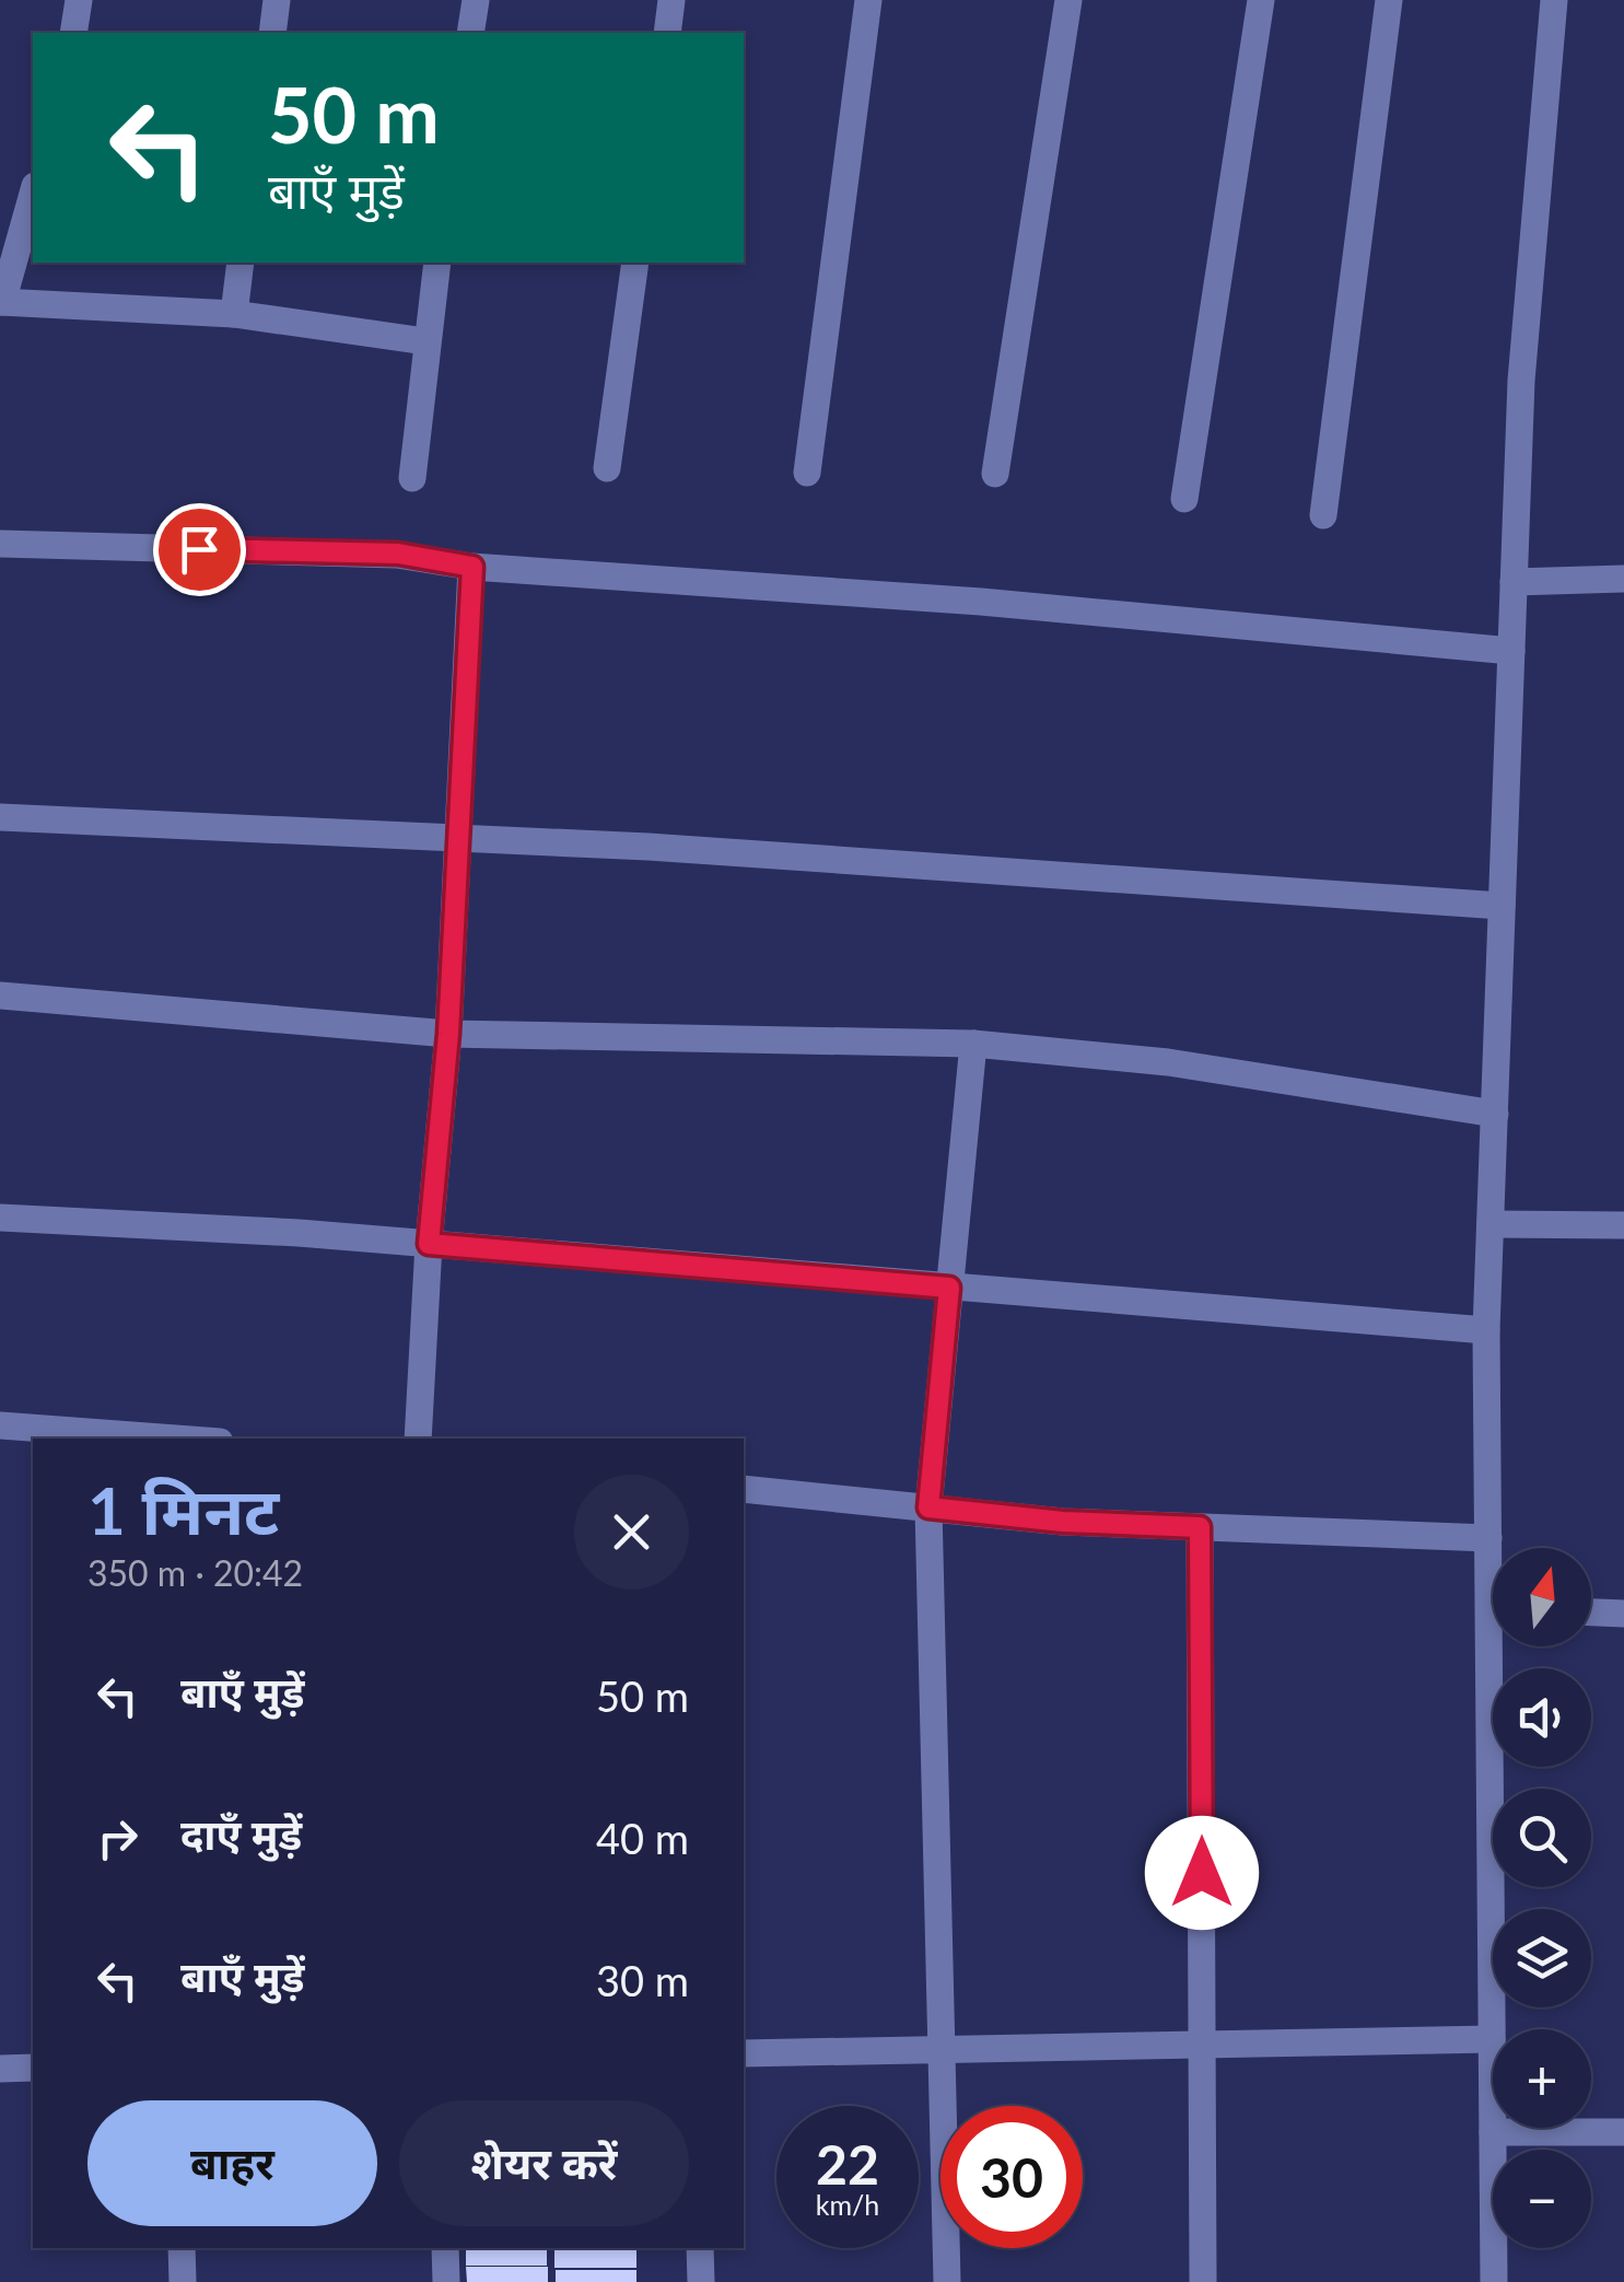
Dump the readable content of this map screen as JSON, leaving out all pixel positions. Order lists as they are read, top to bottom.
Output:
{
  "north": "top",
  "page": {
    "turn": ["50 m", "बाएँ मुड़ें"],
    "heading": ["1 मिनट", "350 m · 20:42"],
    "map_buttons": ["+", "−"],
    "list": [
      {
        "name": "बाएँ मुड़ें",
        "value": "50 m"
      },
      {
        "name": "दाएँ मुड़ें",
        "value": "40 m"
      },
      {
        "name": "बाएँ मुड़ें",
        "value": "30 m"
      }
    ],
    "buttons": ["बाहर", "शेयर करें"],
    "speed": "22 km/h",
    "limit": "30"
  }
}
